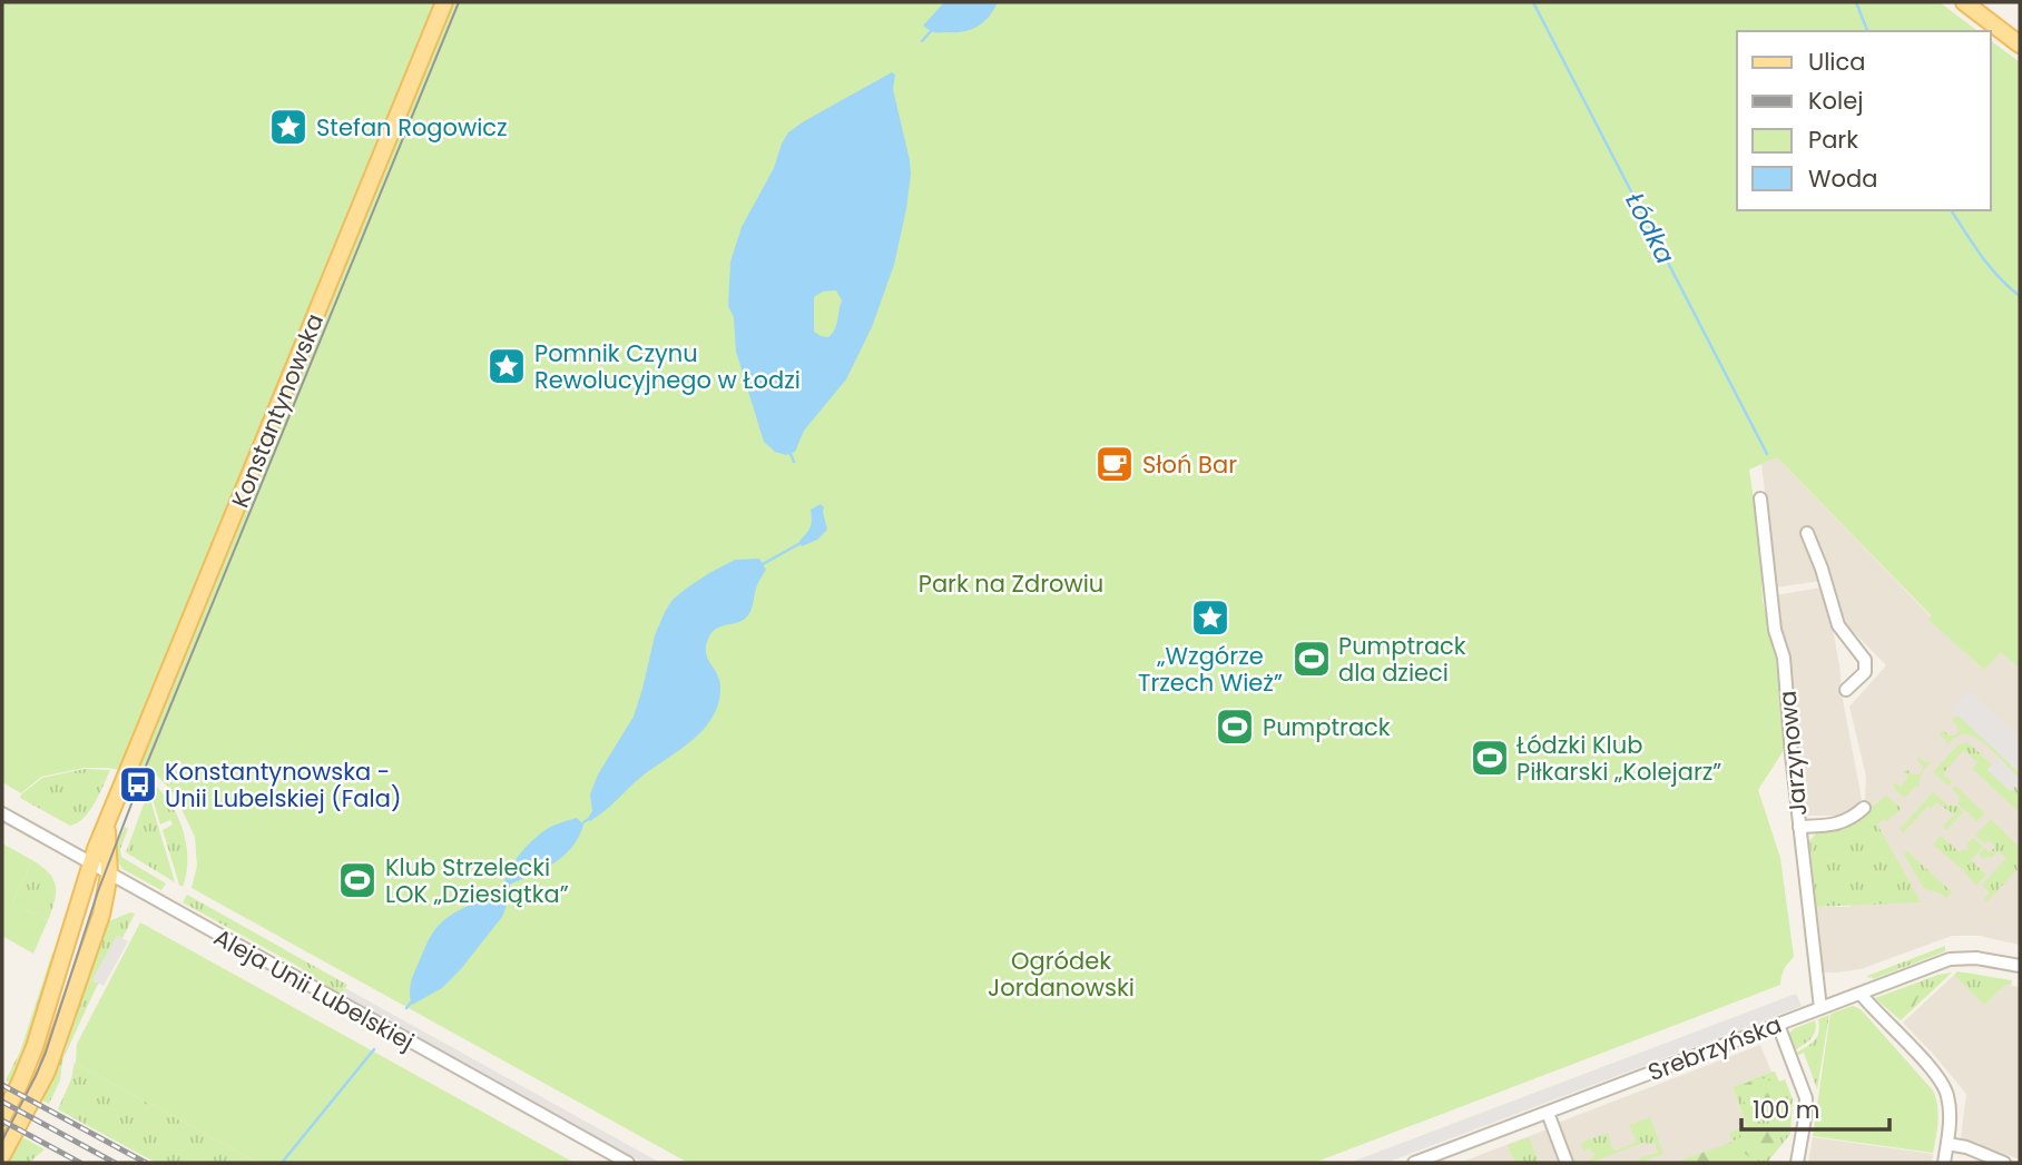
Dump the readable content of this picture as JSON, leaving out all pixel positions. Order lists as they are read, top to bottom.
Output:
{
  "streets": {
    "main road": ["Konstantynowska"],
    "street": ["Jarzynowa", "Aleja Unii Lubelskiej", "Srebrzyńska"]
  },
  "crossings": [
    ["Konstantynowska", "Aleja Unii Lubelskiej"],
    ["Jarzynowa", "Srebrzyńska"]
  ],
  "water": ["Łódka"],
  "parks": ["Park na Zdrowiu", "Ogródek Jordanowski"],
  "places": {
    "place": ["Stefan Rogowicz", "Pomnik Czynu Rewolucyjnego w Łodzi", "„Wzgórze Trzech Wież”"],
    "cafe": ["Słoń Bar"],
    "sports": [
      "Pumptrack dla dzieci",
      "Pumptrack",
      "Łódzki Klub Piłkarski „Kolejarz”",
      "Klub Strzelecki LOK „Dziesiątka”"
    ],
    "bus stop": ["Konstantynowska - Unii Lubelskiej (Fala)"]
  },
  "legend": [
    "Ulica",
    "Kolej",
    "Park",
    "Woda"
  ],
  "scale_bar": "100 m"
}
